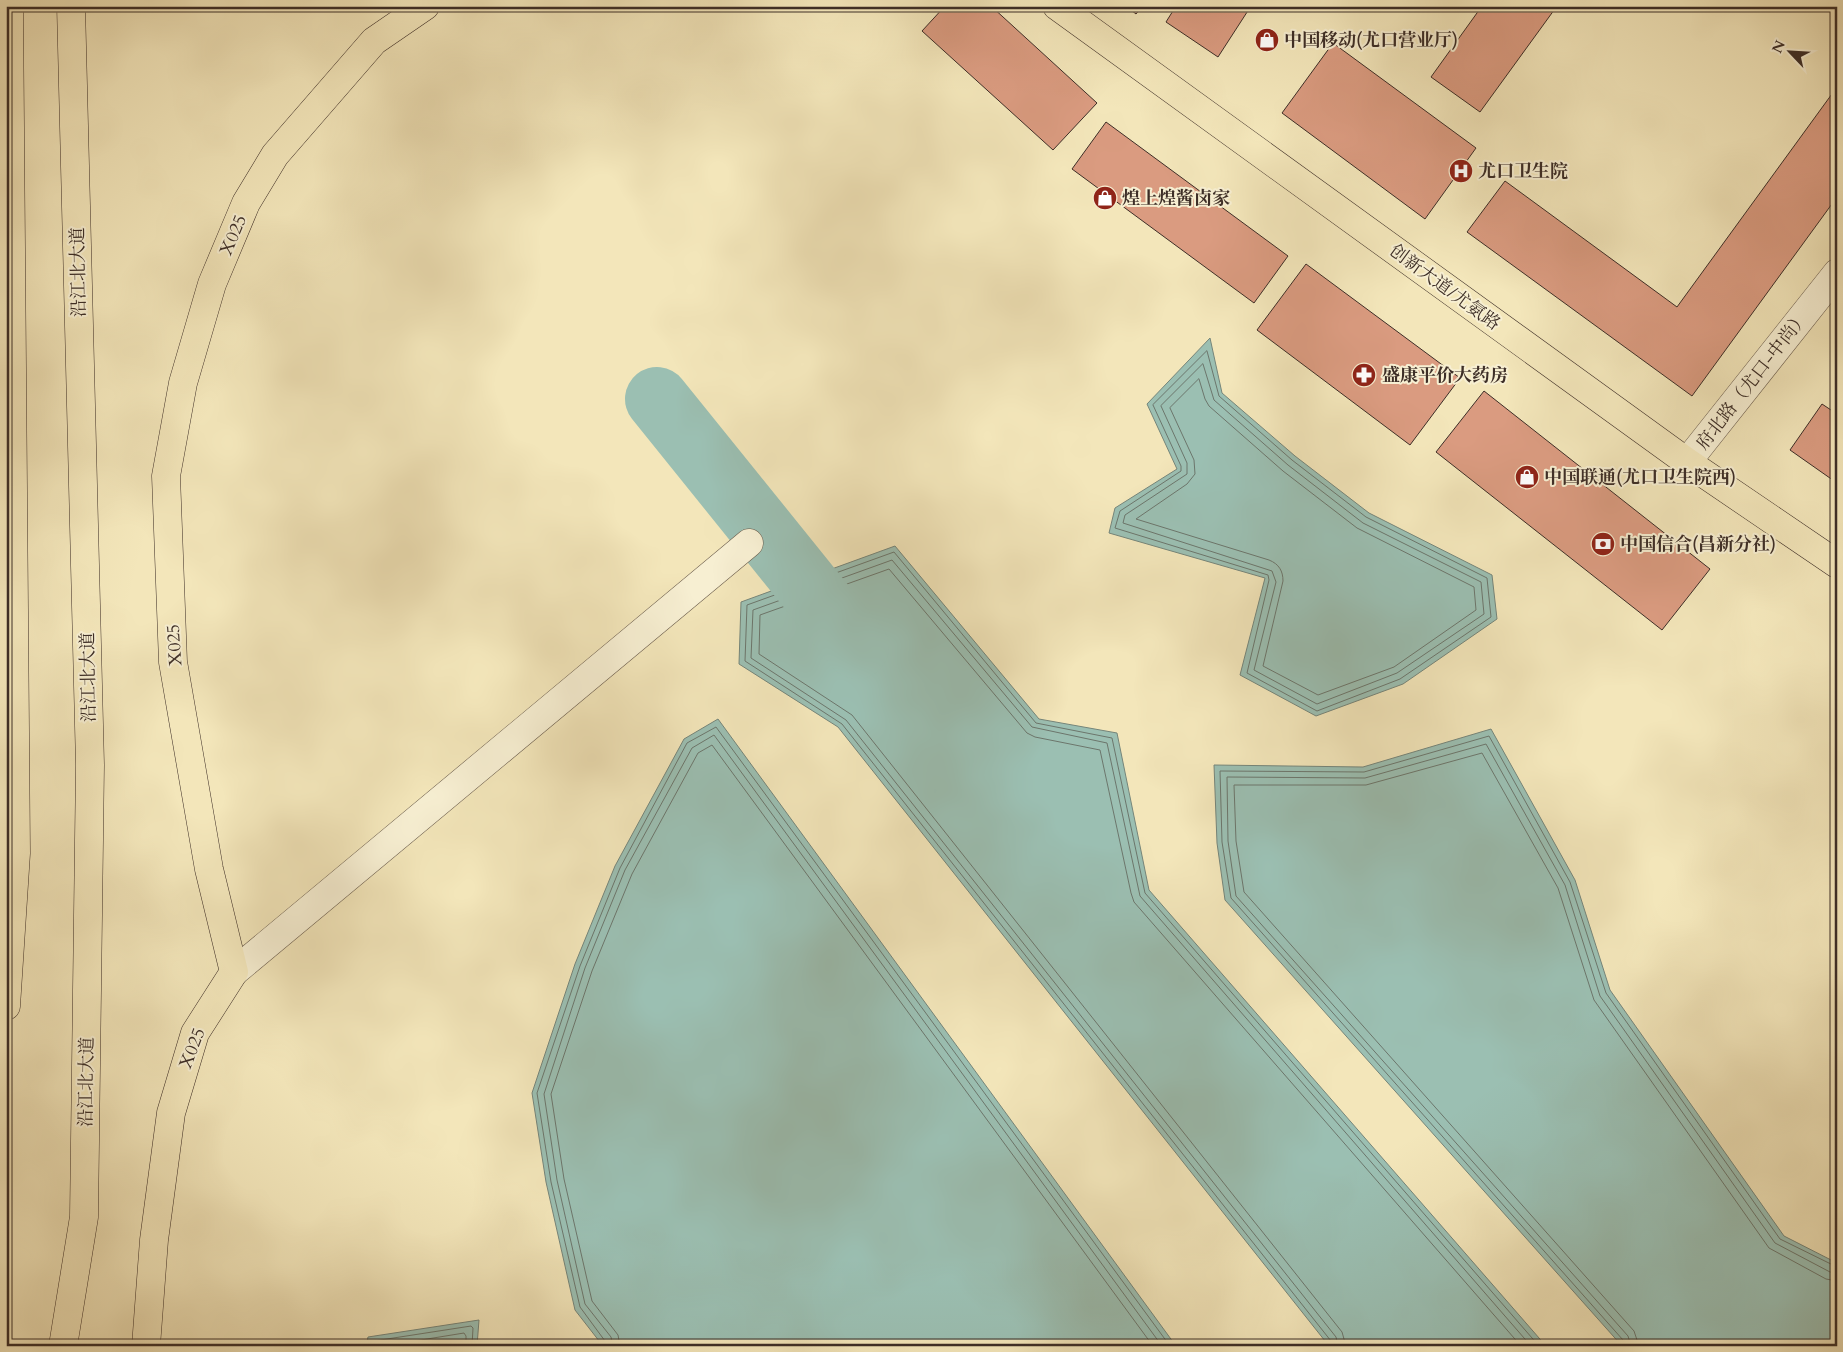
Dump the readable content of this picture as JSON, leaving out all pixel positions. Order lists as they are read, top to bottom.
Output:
{
  "streets": {
    "main road": ["X025", "沿江北大道", "创新大道/尤氨路"],
    "street": ["府北路（尤口-中尚）"]
  },
  "crossings": [
    ["创新大道/尤氨路", "府北路（尤口-中尚）"]
  ],
  "places": {
    "shop": ["中国移动(尤口营业厅)", "煌上煌酱卤家", "中国联通(尤口卫生院西)"],
    "hospital": ["尤口卫生院"],
    "pharmacy": ["盛康平价大药房"],
    "bank": ["中国信合(昌新分社)"]
  },
  "north": "top left"
}
